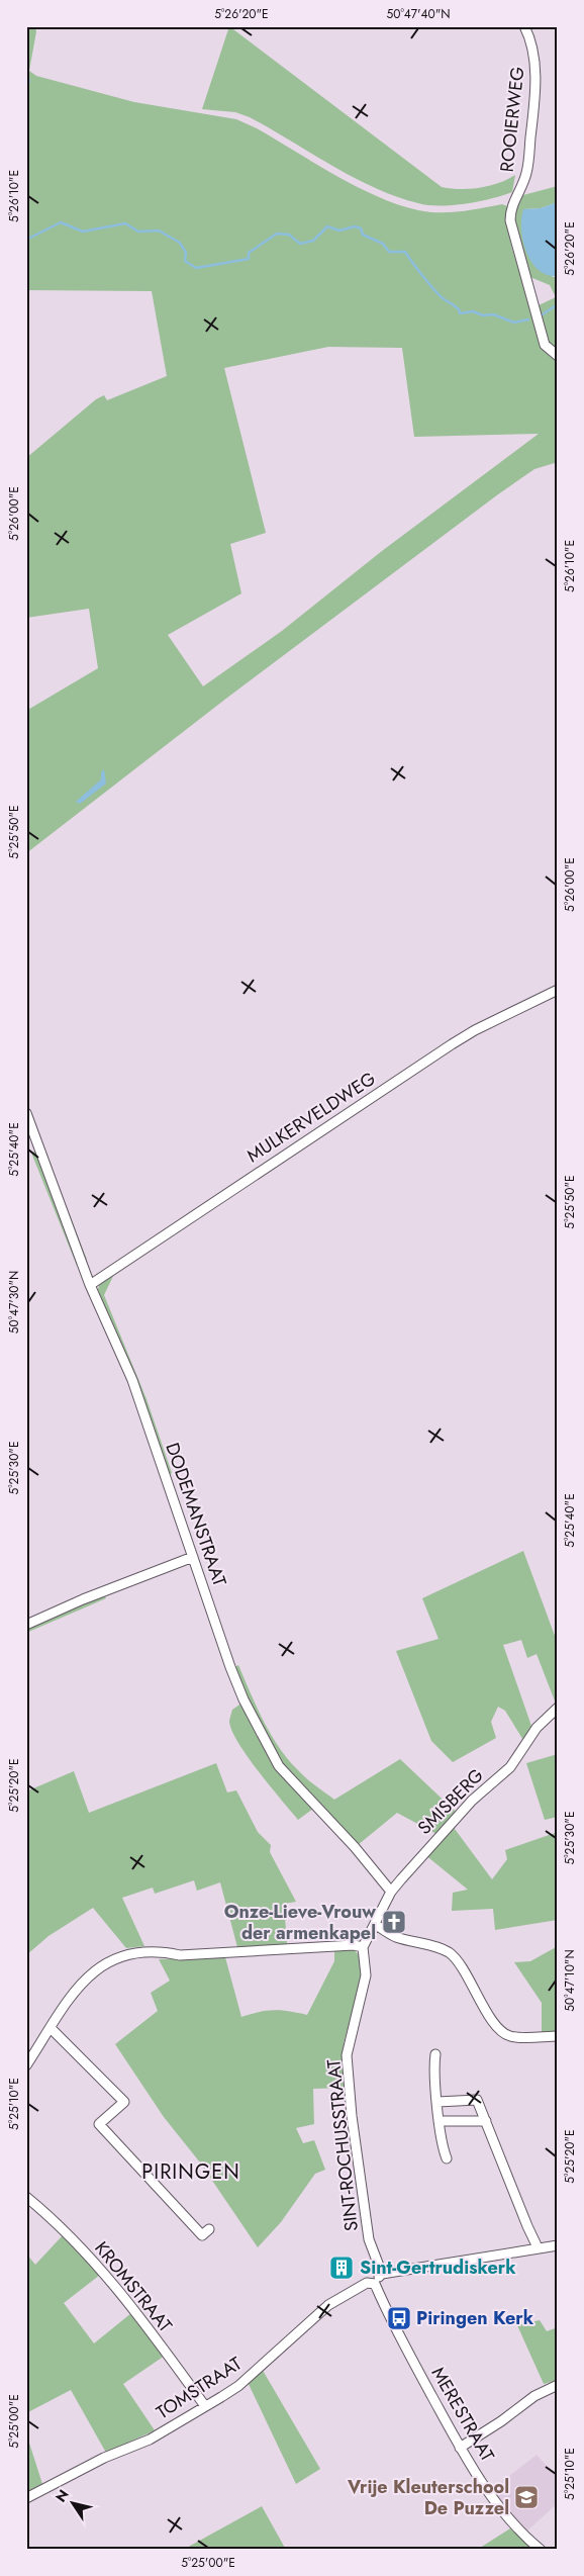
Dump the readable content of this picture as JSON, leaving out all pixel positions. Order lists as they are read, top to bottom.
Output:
{
  "streets": {
    "street": [
      "ROOIERWEG",
      "MULKERVELDWEG",
      "DODEMANSTRAAT",
      "SMISBERG",
      "SINT-ROCHUSSTRAAT",
      "KROMSTRAAT",
      "TOMSTRAAT",
      "MERESTRAAT"
    ]
  },
  "crossings": [
    ["MULKERVELDWEG", "DODEMANSTRAAT"],
    ["DODEMANSTRAAT", "SMISBERG"],
    ["KROMSTRAAT", "TOMSTRAAT"],
    ["TOMSTRAAT", "MERESTRAAT"]
  ],
  "districts": ["PIRINGEN"],
  "places": {
    "church": ["Onze-Lieve-Vrouw der armenkapel"],
    "building": ["Sint-Gertrudiskerk"],
    "bus stop": ["Piringen Kerk"],
    "school or university": ["Vrije Kleuterschool De Puzzel"]
  },
  "north": "top left",
  "coordinates": [
    "5°26'20\"E",
    "50°47'40\"N",
    "5°26'10\"E",
    "5°26'00\"E",
    "5°25'50\"E",
    "5°25'40\"E",
    "50°47'30\"N",
    "5°25'30\"E",
    "5°25'20\"E",
    "50°47'10\"N",
    "5°25'10\"E",
    "5°25'00\"E"
  ]
}
